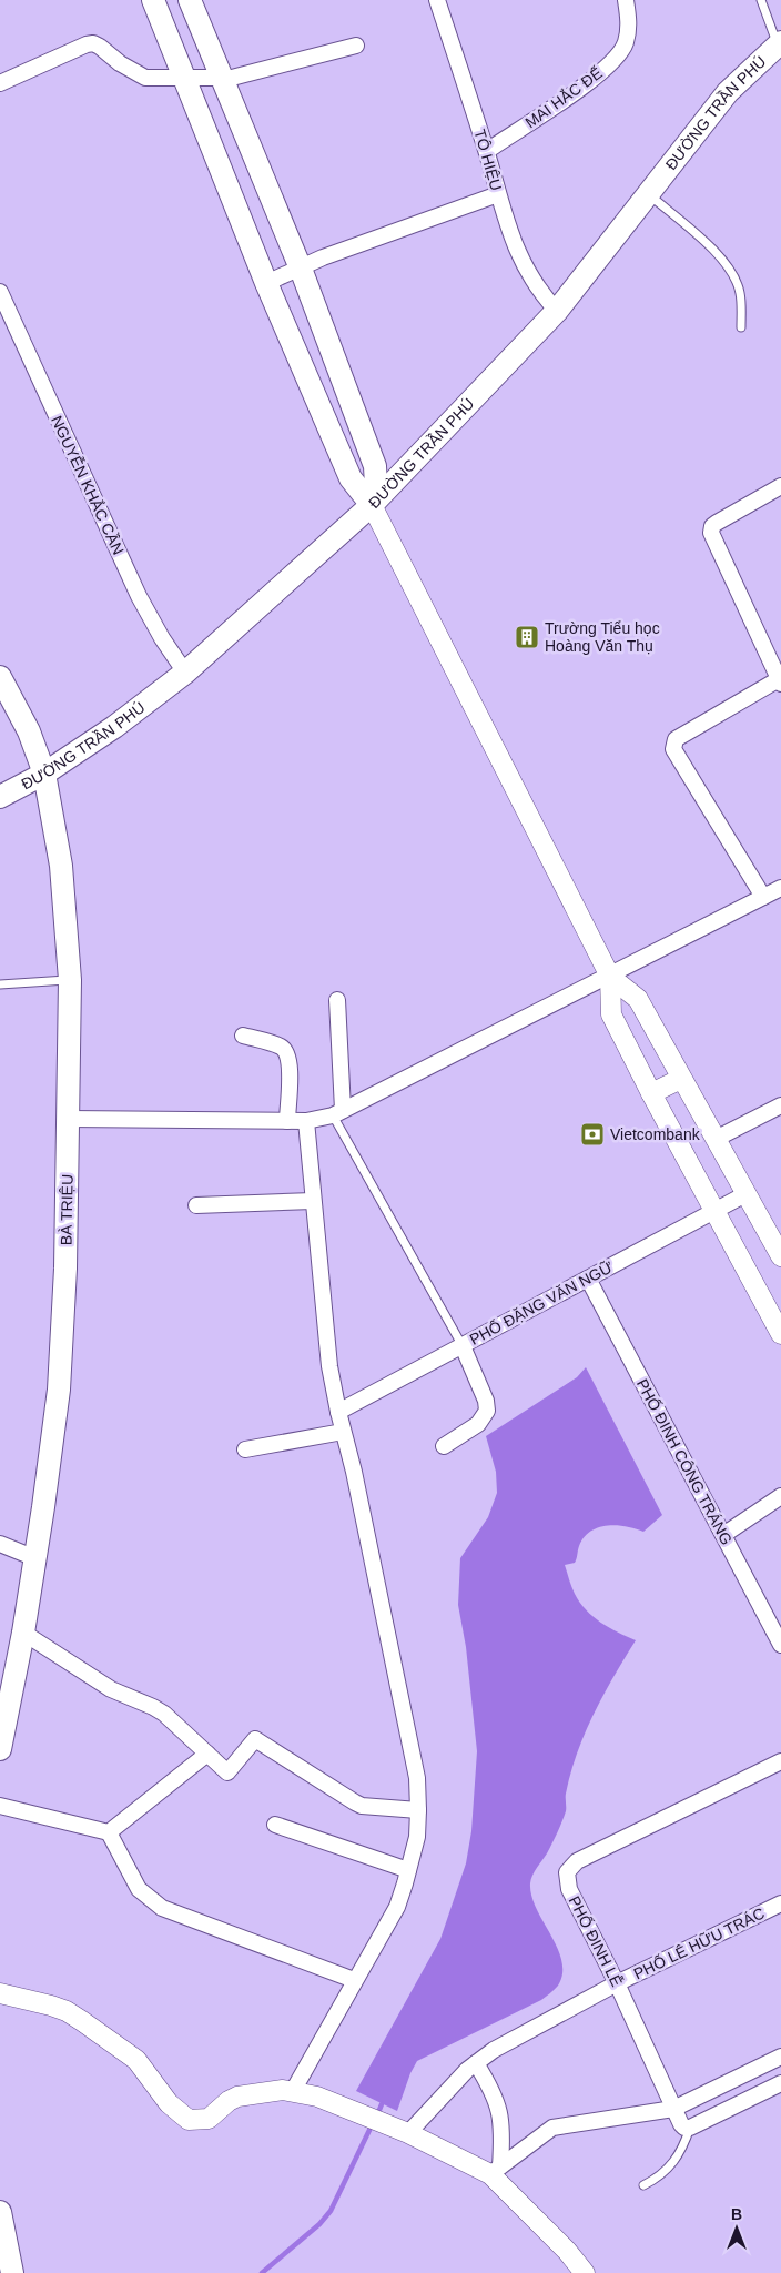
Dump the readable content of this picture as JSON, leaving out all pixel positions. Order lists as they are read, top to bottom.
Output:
{
  "streets": {
    "main road": ["ĐƯỜNG TRẦN PHÚ", "BÀ TRIỆU"],
    "street": [
      "MAI HẮC ĐẾ",
      "TÔ HIỆU",
      "NGUYỄN KHẮC CẦN",
      "PHỐ ĐẶNG VĂN NGỮ",
      "PHỐ ĐINH CÔNG TRÁNG",
      "PHỐ ĐINH LỄ",
      "PHỐ LÊ HỮU TRÁC"
    ]
  },
  "crossings": [
    ["MAI HẮC ĐẾ", "TÔ HIỆU"],
    ["ĐƯỜNG TRẦN PHÚ", "TÔ HIỆU"],
    ["ĐƯỜNG TRẦN PHÚ", "NGUYỄN KHẮC CẦN"],
    ["ĐƯỜNG TRẦN PHÚ", "BÀ TRIỆU"],
    ["PHỐ ĐẶNG VĂN NGỮ", "PHỐ ĐINH CÔNG TRÁNG"],
    ["PHỐ ĐINH LỄ", "PHỐ LÊ HỮU TRÁC"]
  ],
  "places": {
    "building": ["Trường Tiểu học Hoàng Văn Thụ"],
    "bank": ["Vietcombank"]
  },
  "north": "top"
}
